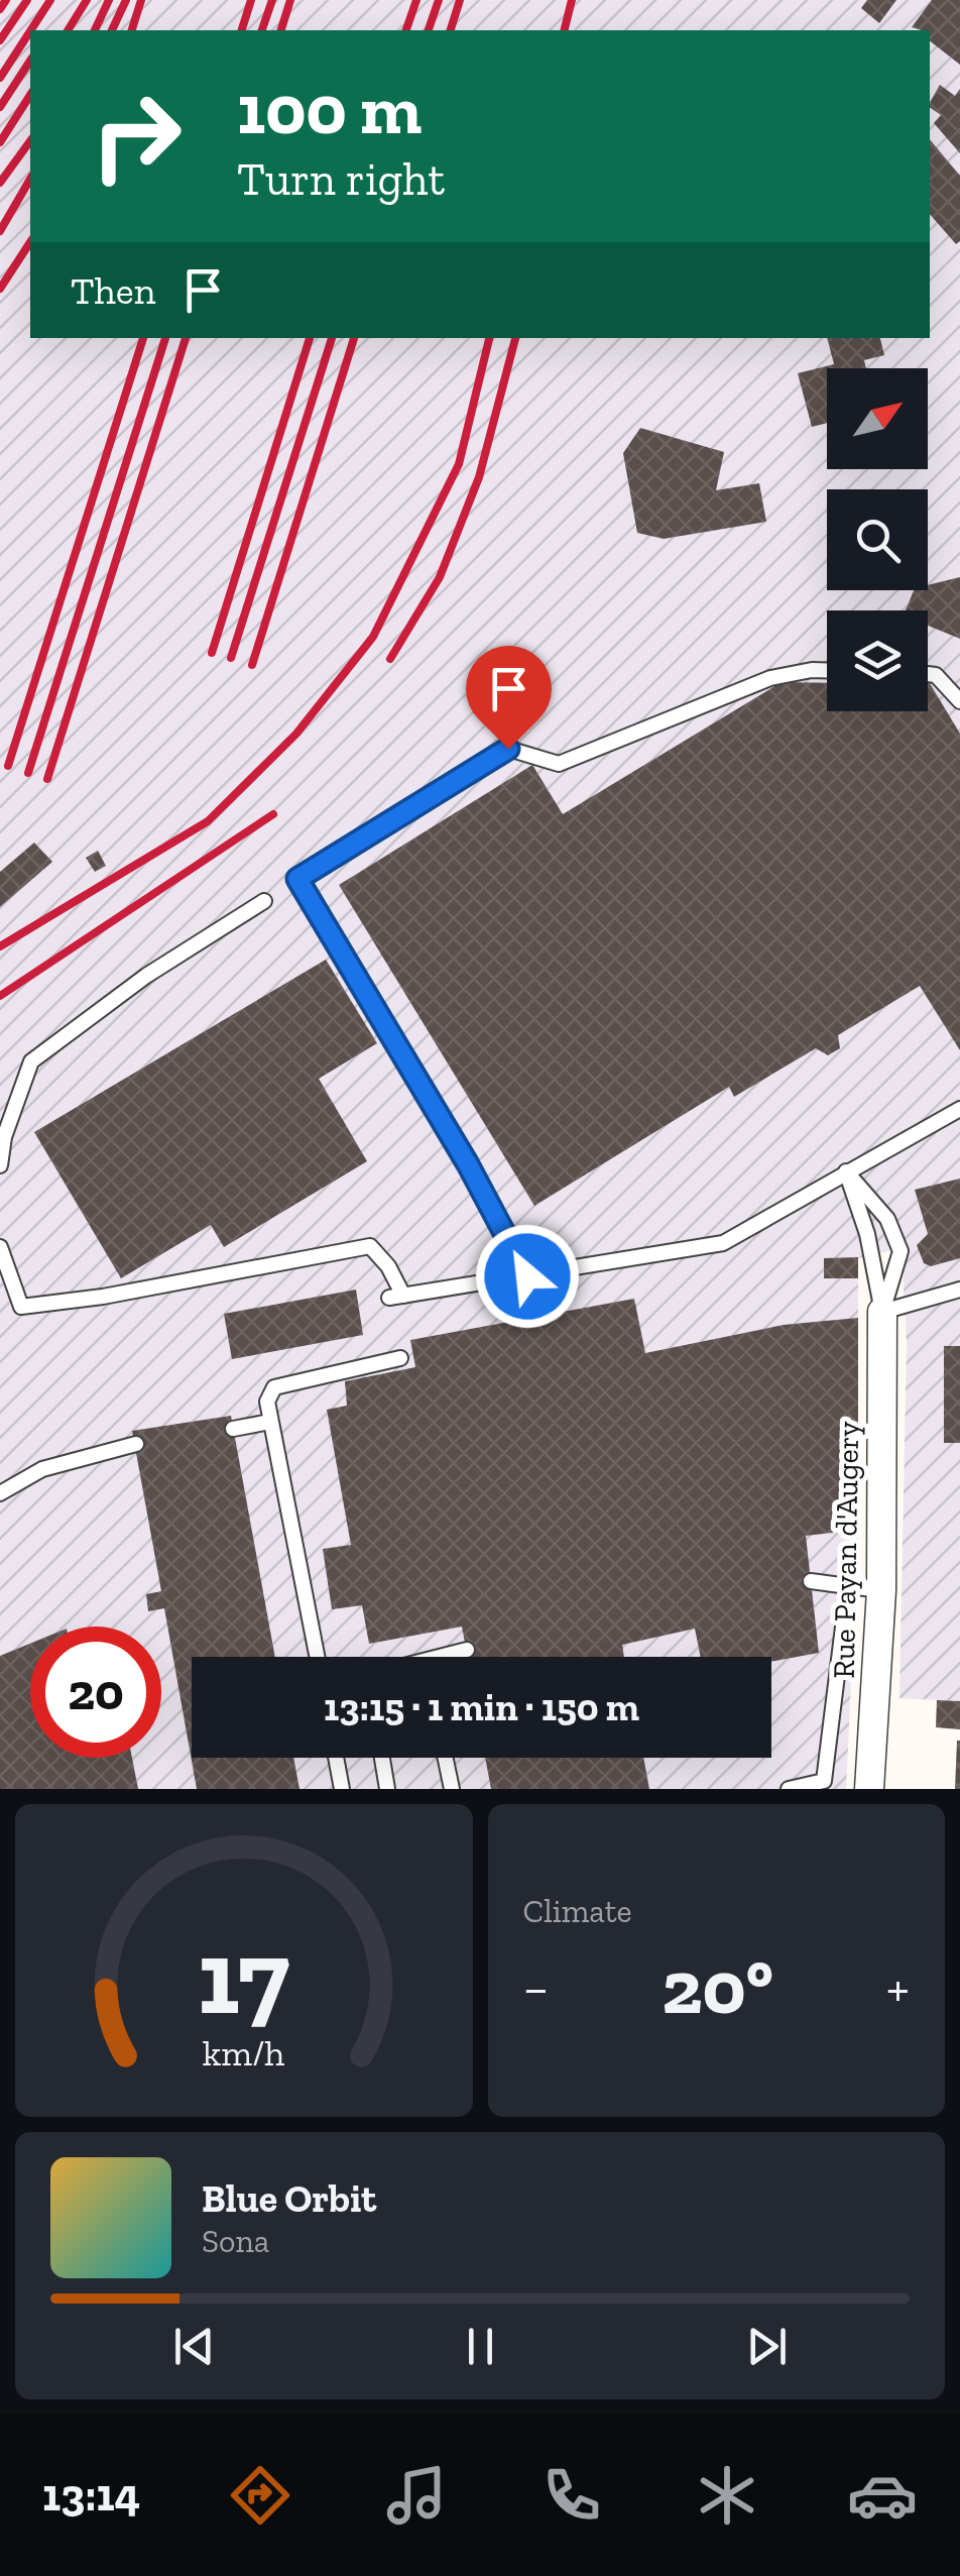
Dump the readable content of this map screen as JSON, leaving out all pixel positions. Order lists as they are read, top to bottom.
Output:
{
  "streets": {
    "street": ["Rue Payan d'Augery"]
  },
  "north": "top right",
  "page": {
    "turn": ["100 m", "Turn right"],
    "then": "Then",
    "limit": "20",
    "trip": "13:15 · 1 min · 150 m",
    "tile": "Climate",
    "heat": ["−", "20°", "+"],
    "song": ["Blue Orbit", "Sona"],
    "tabs": "13:14",
    "gauge": ["17", "km/h"]
  }
}
